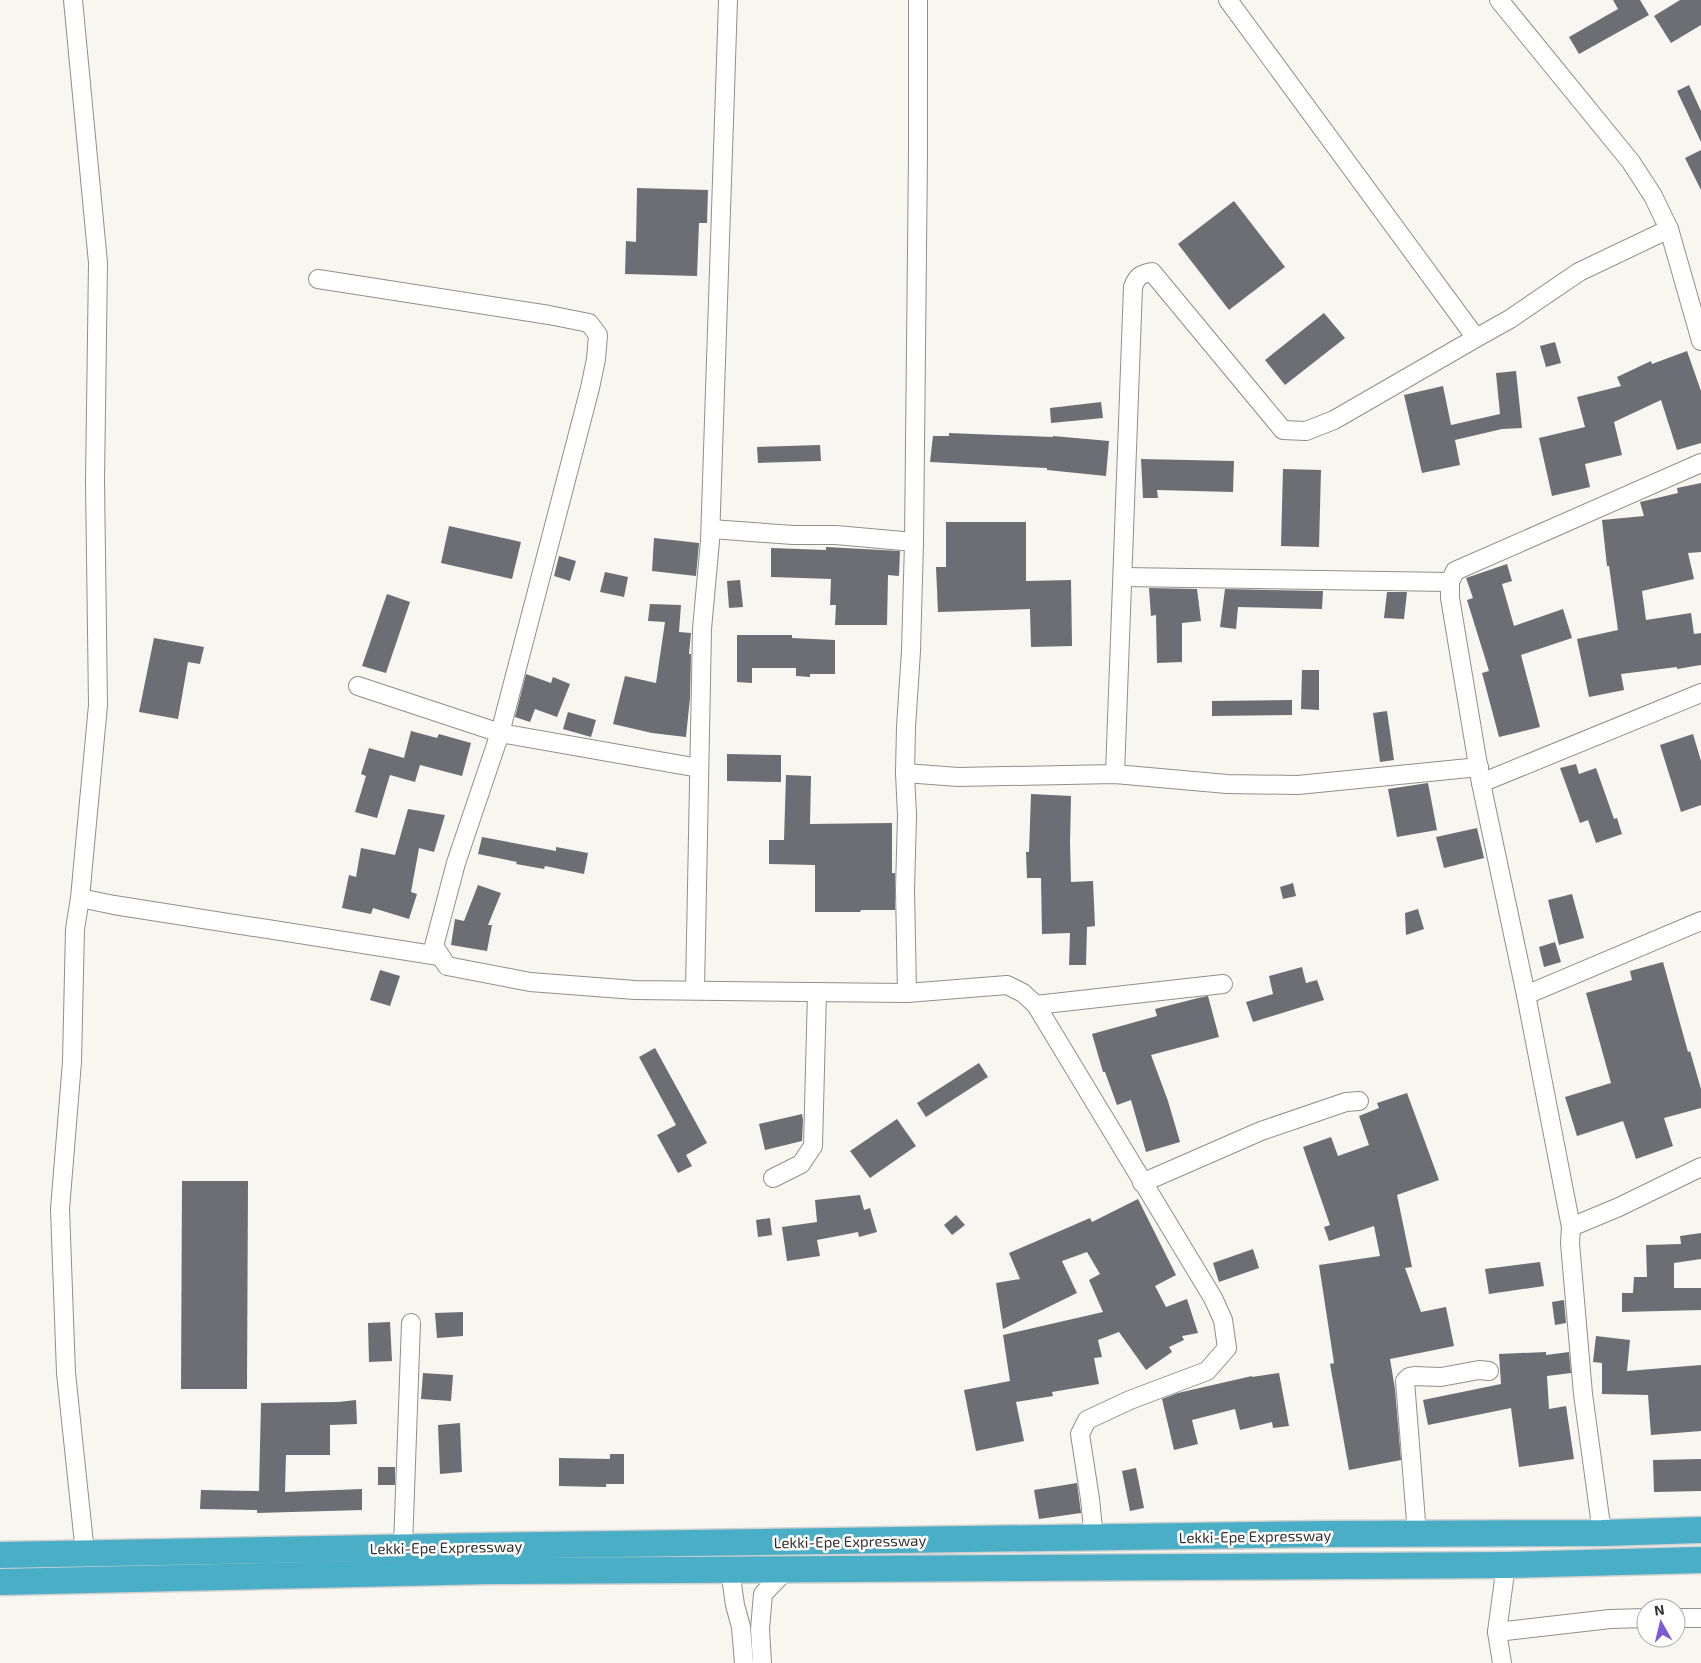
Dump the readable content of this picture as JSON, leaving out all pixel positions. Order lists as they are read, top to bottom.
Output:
{
  "streets": {
    "highway": ["Lekki-Epe Expressway"]
  },
  "north": "top"
}
